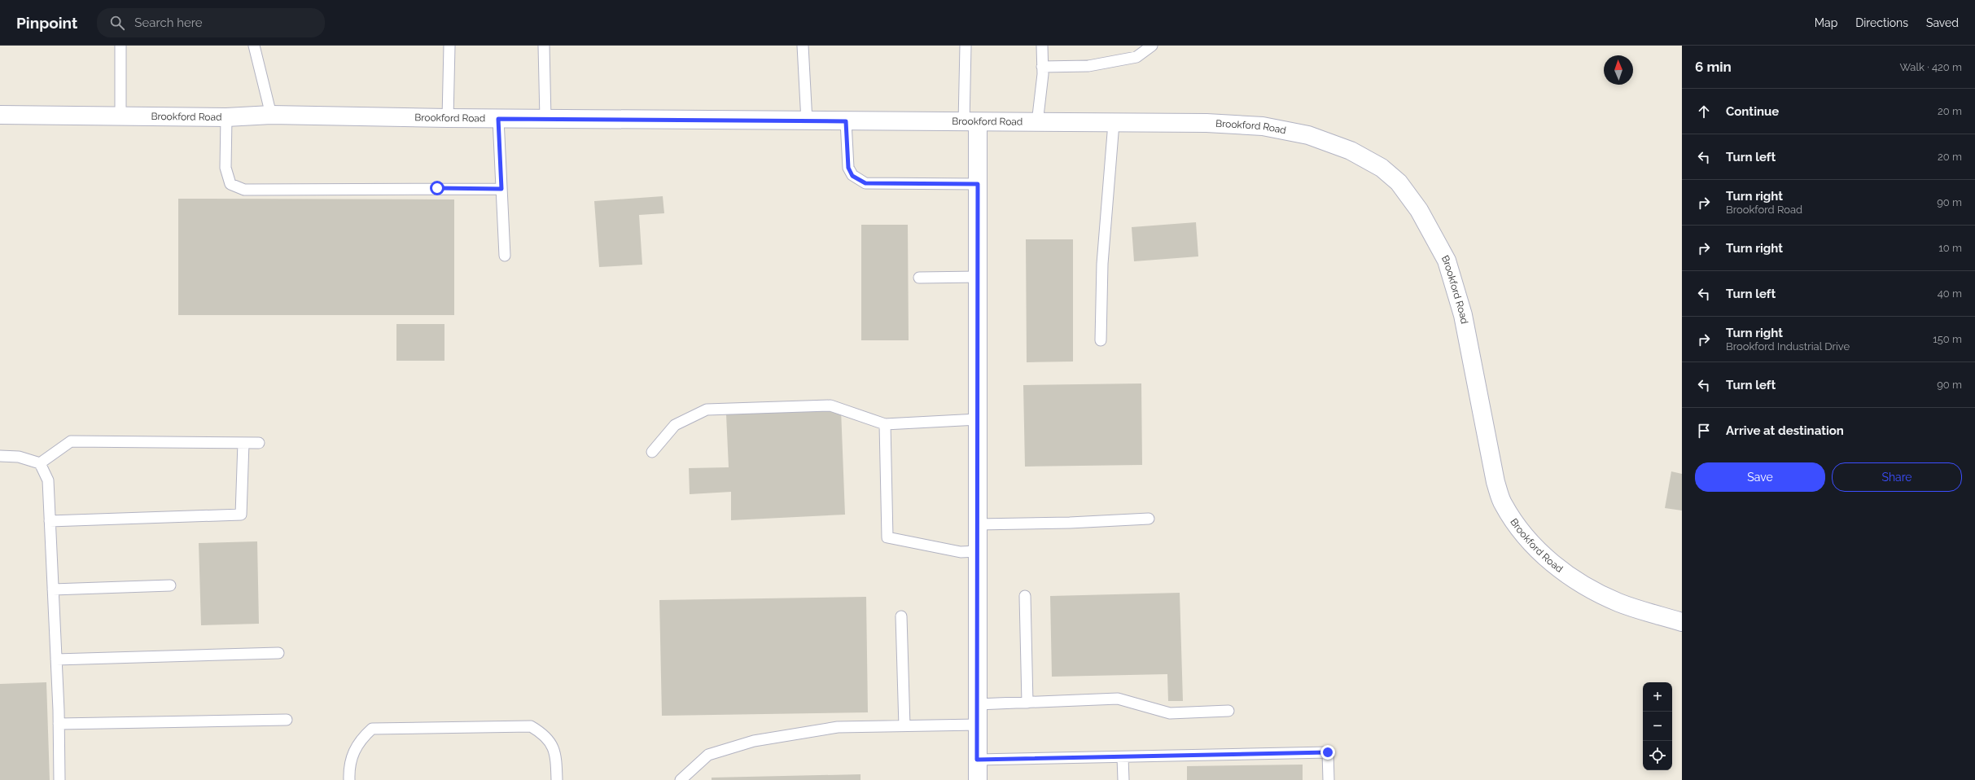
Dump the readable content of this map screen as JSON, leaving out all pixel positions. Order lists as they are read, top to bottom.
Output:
{
  "streets": {
    "street": ["Brookford Road"]
  },
  "north": "top",
  "page": {
    "header": "Pinpoint",
    "search": "Search here",
    "nav": ["Map", "Directions", "Saved"],
    "heading": ["6 min", "Walk · 420 m"],
    "list": [
      ["Continue", "20 m"],
      ["Turn left", "20 m"],
      ["Turn right", "Brookford Road", "90 m"],
      ["Turn right", "10 m"],
      ["Turn left", "40 m"],
      ["Turn right", "Brookford Industrial Drive", "150 m"],
      ["Turn left", "90 m"],
      "Arrive at destination"
    ],
    "buttons": ["Save", "Share"],
    "map_buttons": ["+", "−"]
  }
}
